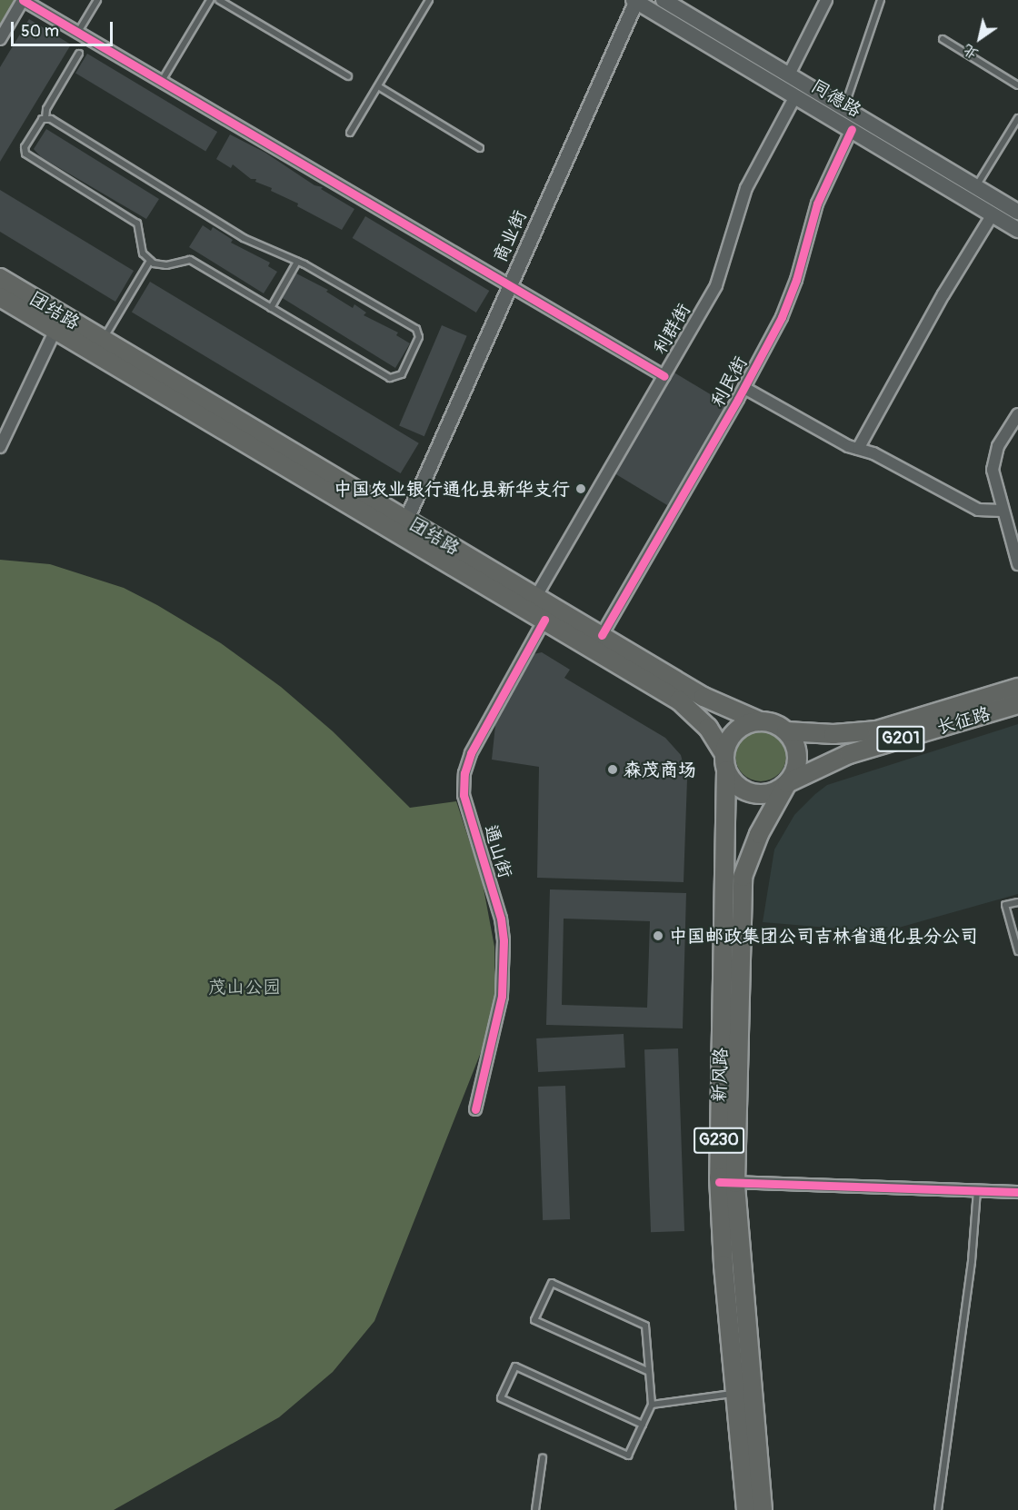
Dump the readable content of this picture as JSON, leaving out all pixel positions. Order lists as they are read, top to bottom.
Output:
{
  "streets": {
    "highway": [
      "团结路",
      "长征路",
      "G201",
      "新风路",
      "G230"
    ],
    "main road": ["同德路"],
    "street": [
      "商业街",
      "利群街",
      "利民街",
      "通山街"
    ]
  },
  "crossings": [
    ["同德路", "商业街"],
    ["同德路", "利群街"],
    ["同德路", "利民街"],
    ["商业街", "团结路"],
    ["团结路", "利群街"],
    ["团结路", "利民街"],
    ["团结路", "长征路"],
    ["团结路", "通山街"],
    ["团结路", "新风路"],
    ["长征路", "新风路"]
  ],
  "parks": ["茂山公园"],
  "places": ["中国农业银行通化县新华支行", "森茂商场", "中国邮政集团公司吉林省通化县分公司"],
  "scale_bar": "50 m",
  "north": "bottom left"
}
